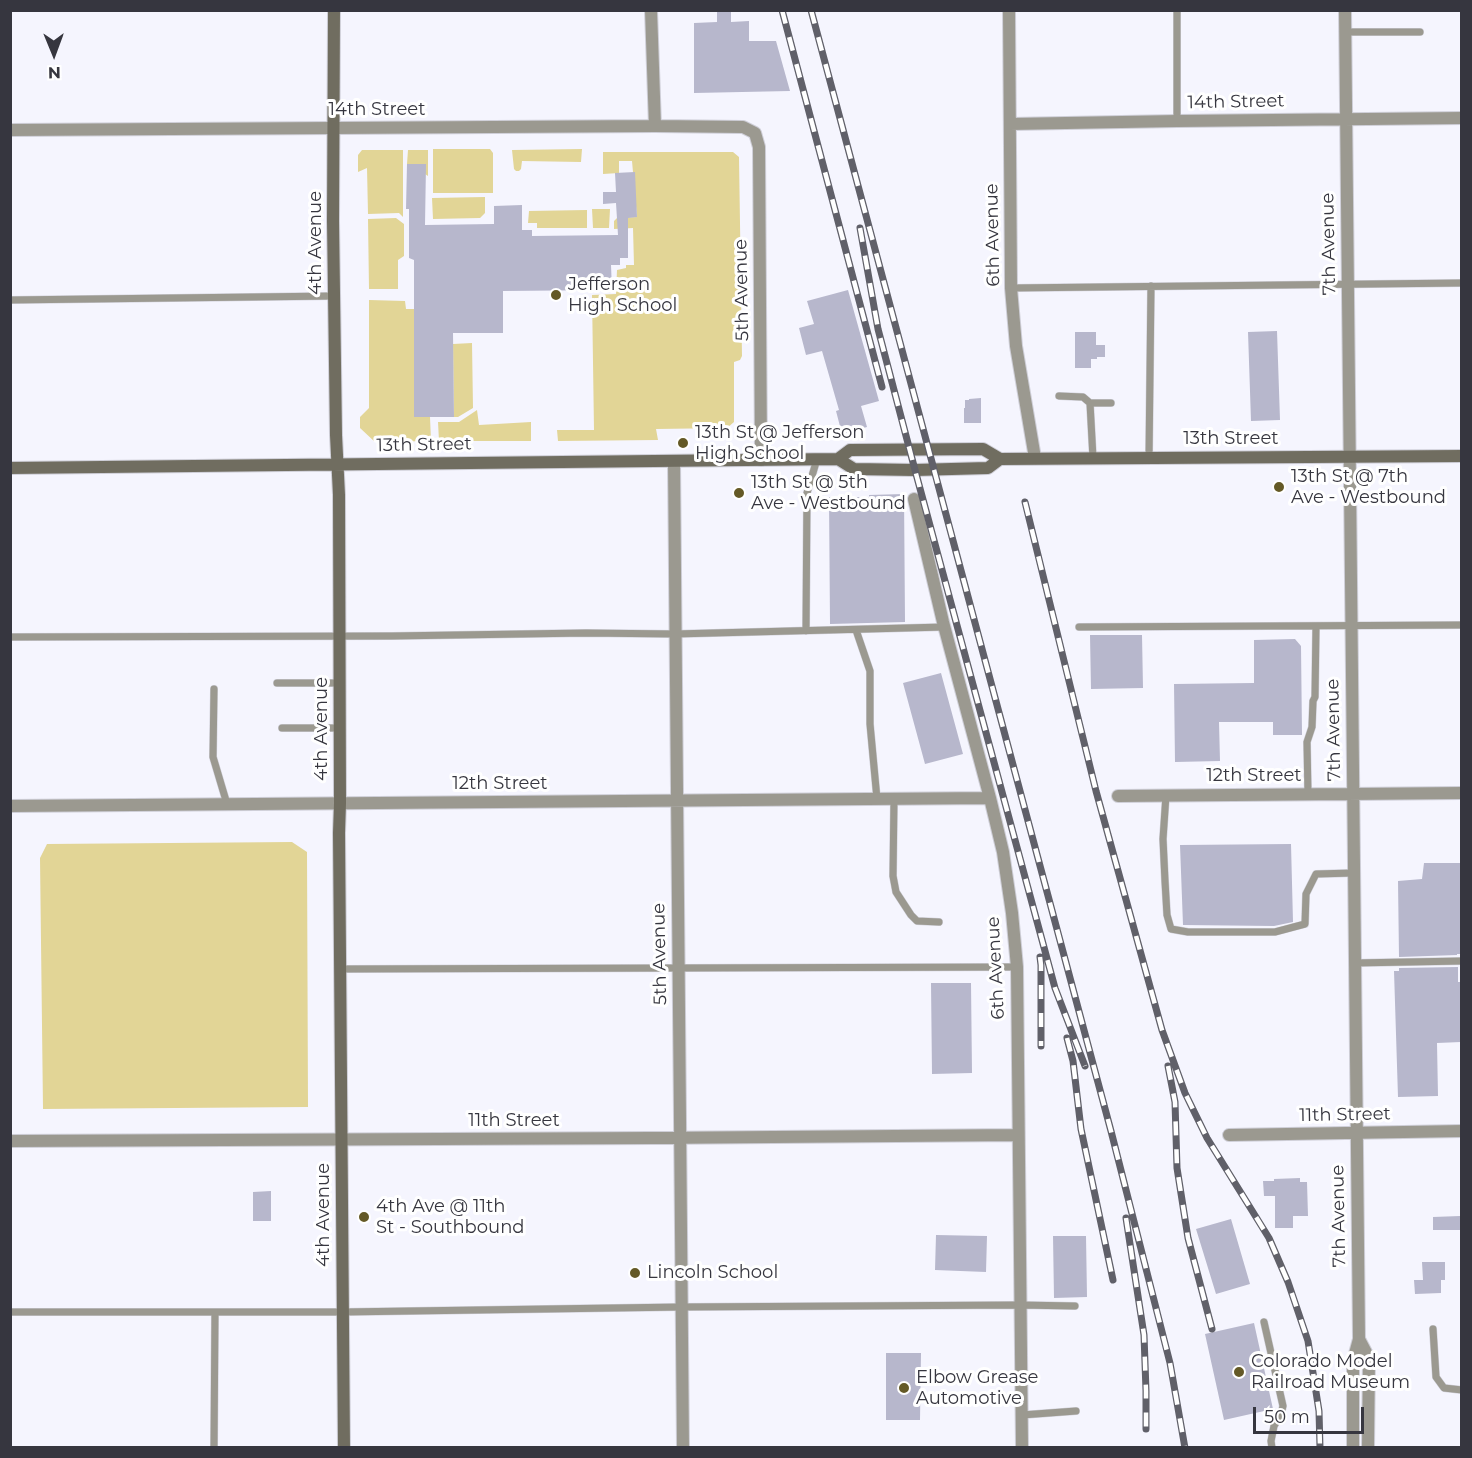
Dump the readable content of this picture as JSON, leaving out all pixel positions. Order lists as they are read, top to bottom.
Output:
{
  "streets": {
    "street": [
      "14th Street",
      "6th Avenue",
      "4th Avenue",
      "7th Avenue",
      "5th Avenue",
      "13th Street",
      "12th Street",
      "11th Street"
    ]
  },
  "crossings": [
    ["14th Street", "6th Avenue"],
    ["14th Street", "4th Avenue"],
    ["14th Street", "7th Avenue"],
    ["14th Street", "5th Avenue"],
    ["6th Avenue", "13th Street"],
    ["6th Avenue", "12th Street"],
    ["6th Avenue", "11th Street"],
    ["4th Avenue", "13th Street"],
    ["4th Avenue", "12th Street"],
    ["4th Avenue", "11th Street"],
    ["7th Avenue", "13th Street"],
    ["7th Avenue", "12th Street"],
    ["7th Avenue", "11th Street"],
    ["5th Avenue", "13th Street"],
    ["5th Avenue", "12th Street"],
    ["5th Avenue", "11th Street"]
  ],
  "places": [
    "Jefferson High School",
    "13th St @ Jefferson High School",
    "13th St @ 7th Ave - Westbound",
    "13th St @ 5th Ave - Westbound",
    "4th Ave @ 11th St - Southbound",
    "Lincoln School",
    "Colorado Model Railroad Museum",
    "Elbow Grease Automotive"
  ],
  "scale_bar": "50 m",
  "north": "bottom"
}
